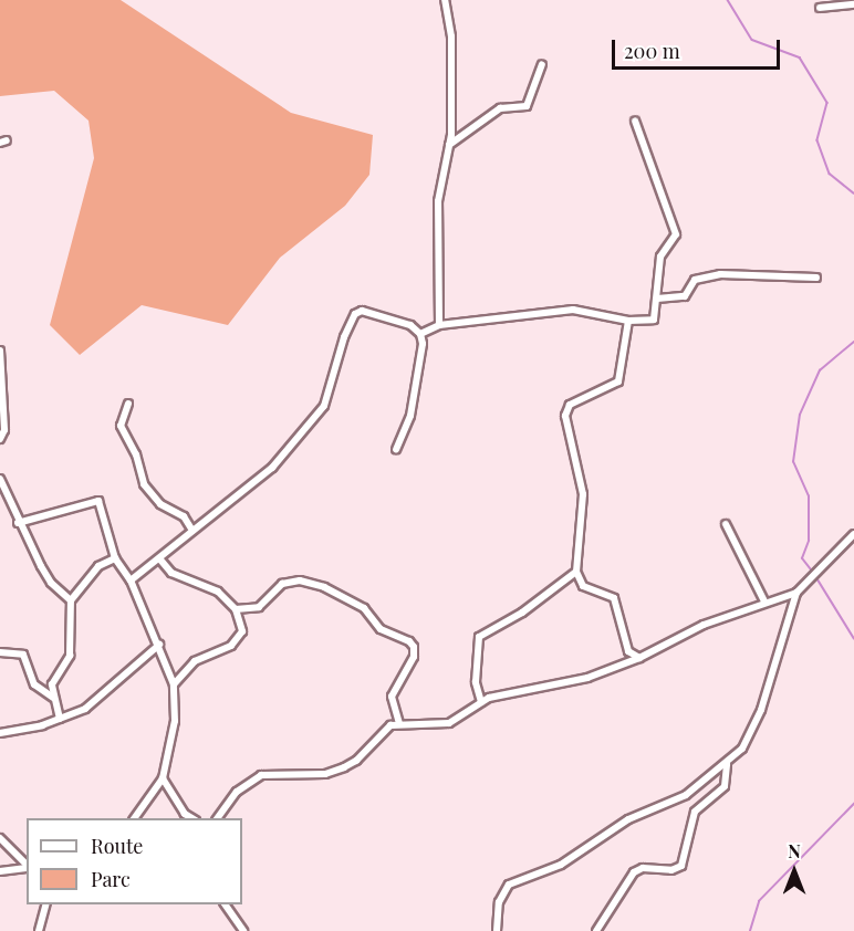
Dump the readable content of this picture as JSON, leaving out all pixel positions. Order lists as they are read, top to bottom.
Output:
{
  "legend": ["Route", "Parc"],
  "scale_bar": "200 m",
  "north": "top"
}
